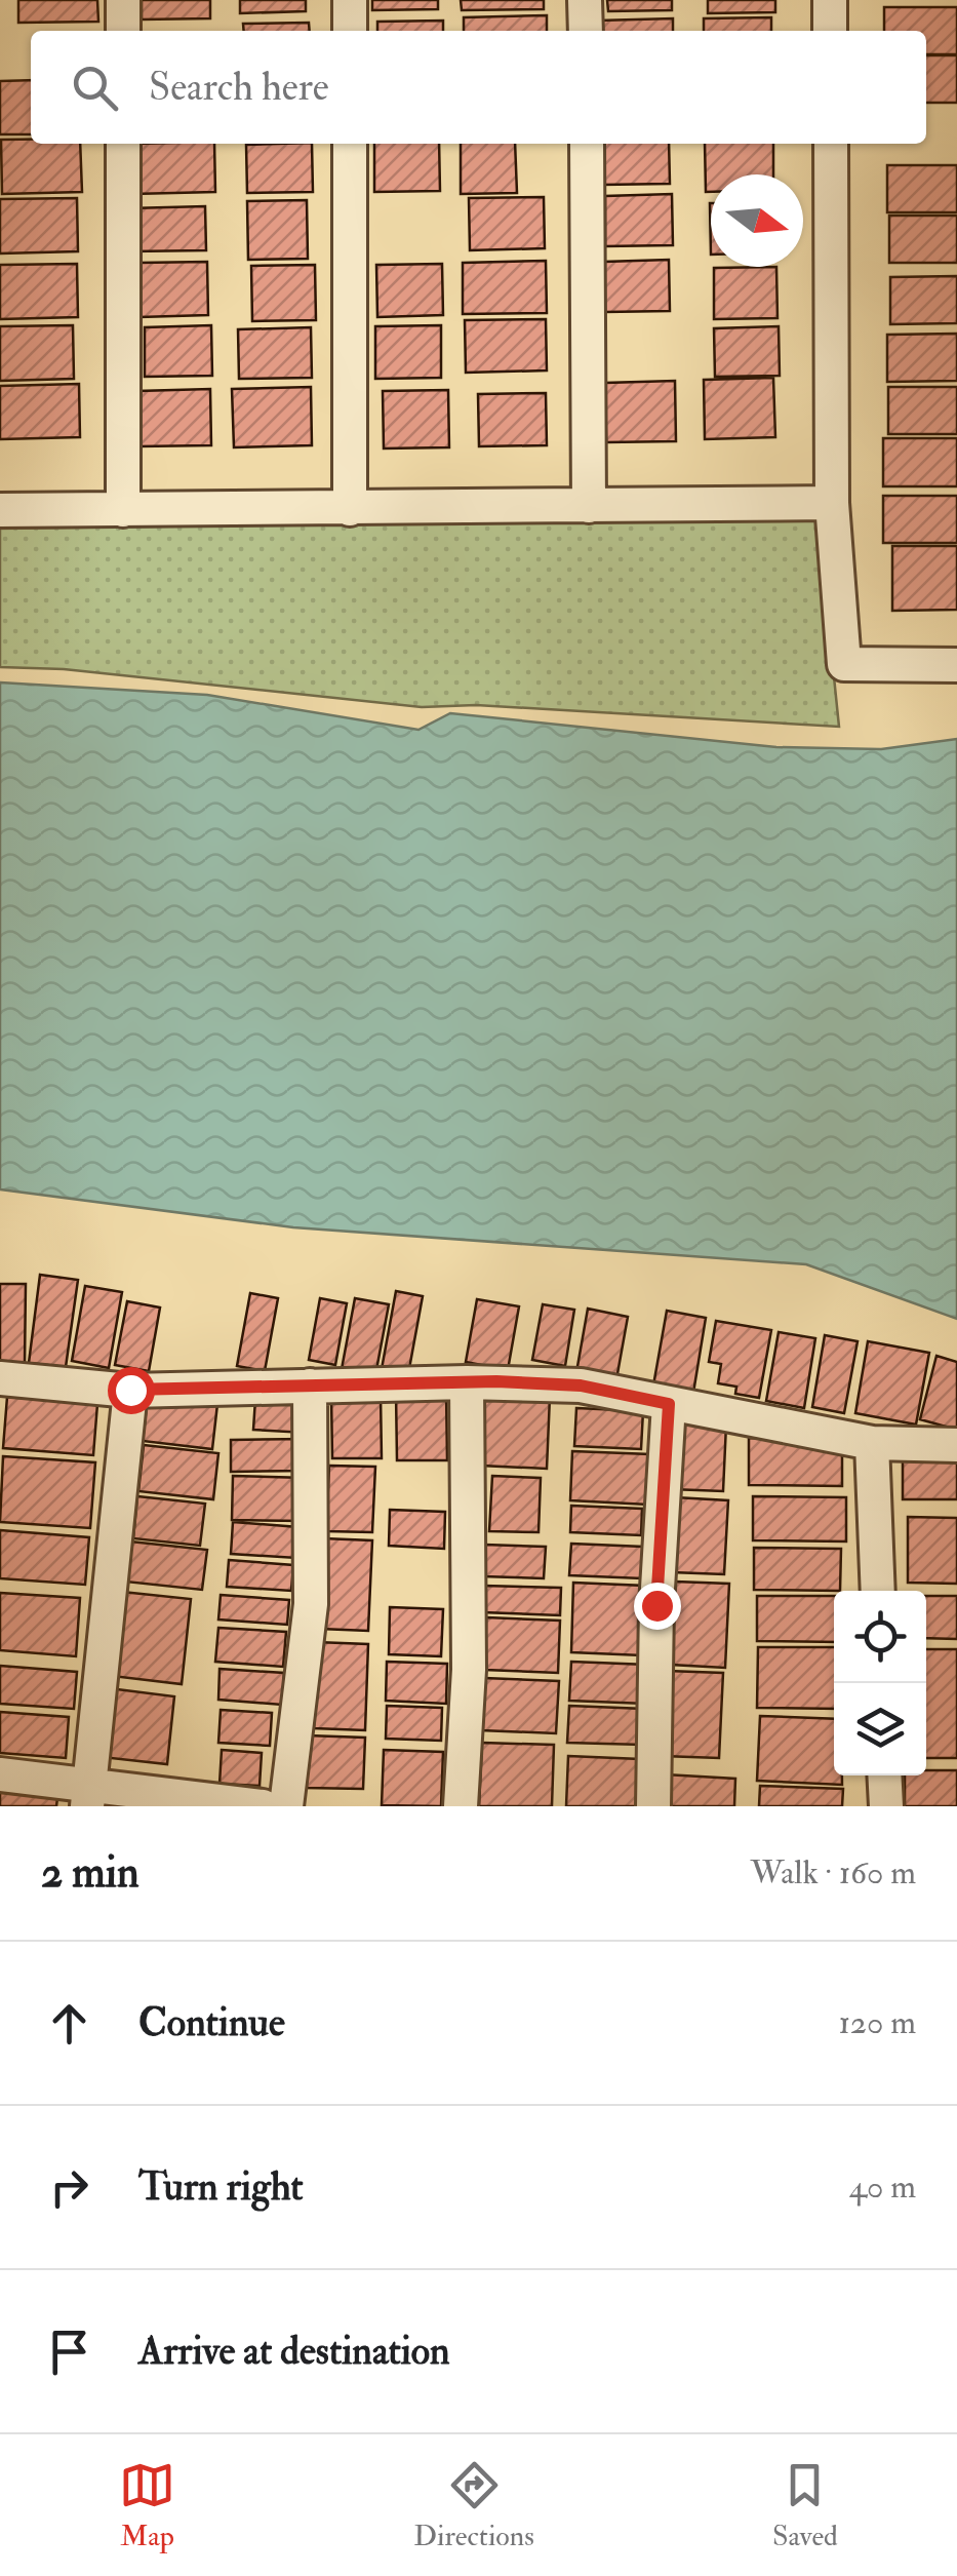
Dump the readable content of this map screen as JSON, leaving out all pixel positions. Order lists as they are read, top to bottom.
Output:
{
  "north": "right",
  "page": {
    "search": "Search here",
    "heading": ["2 min", "Walk · 160 m"],
    "list": [
      ["Continue", "120 m"],
      ["Turn right", "40 m"],
      "Arrive at destination"
    ],
    "nav": ["Map", "Directions", "Saved"]
  }
}
